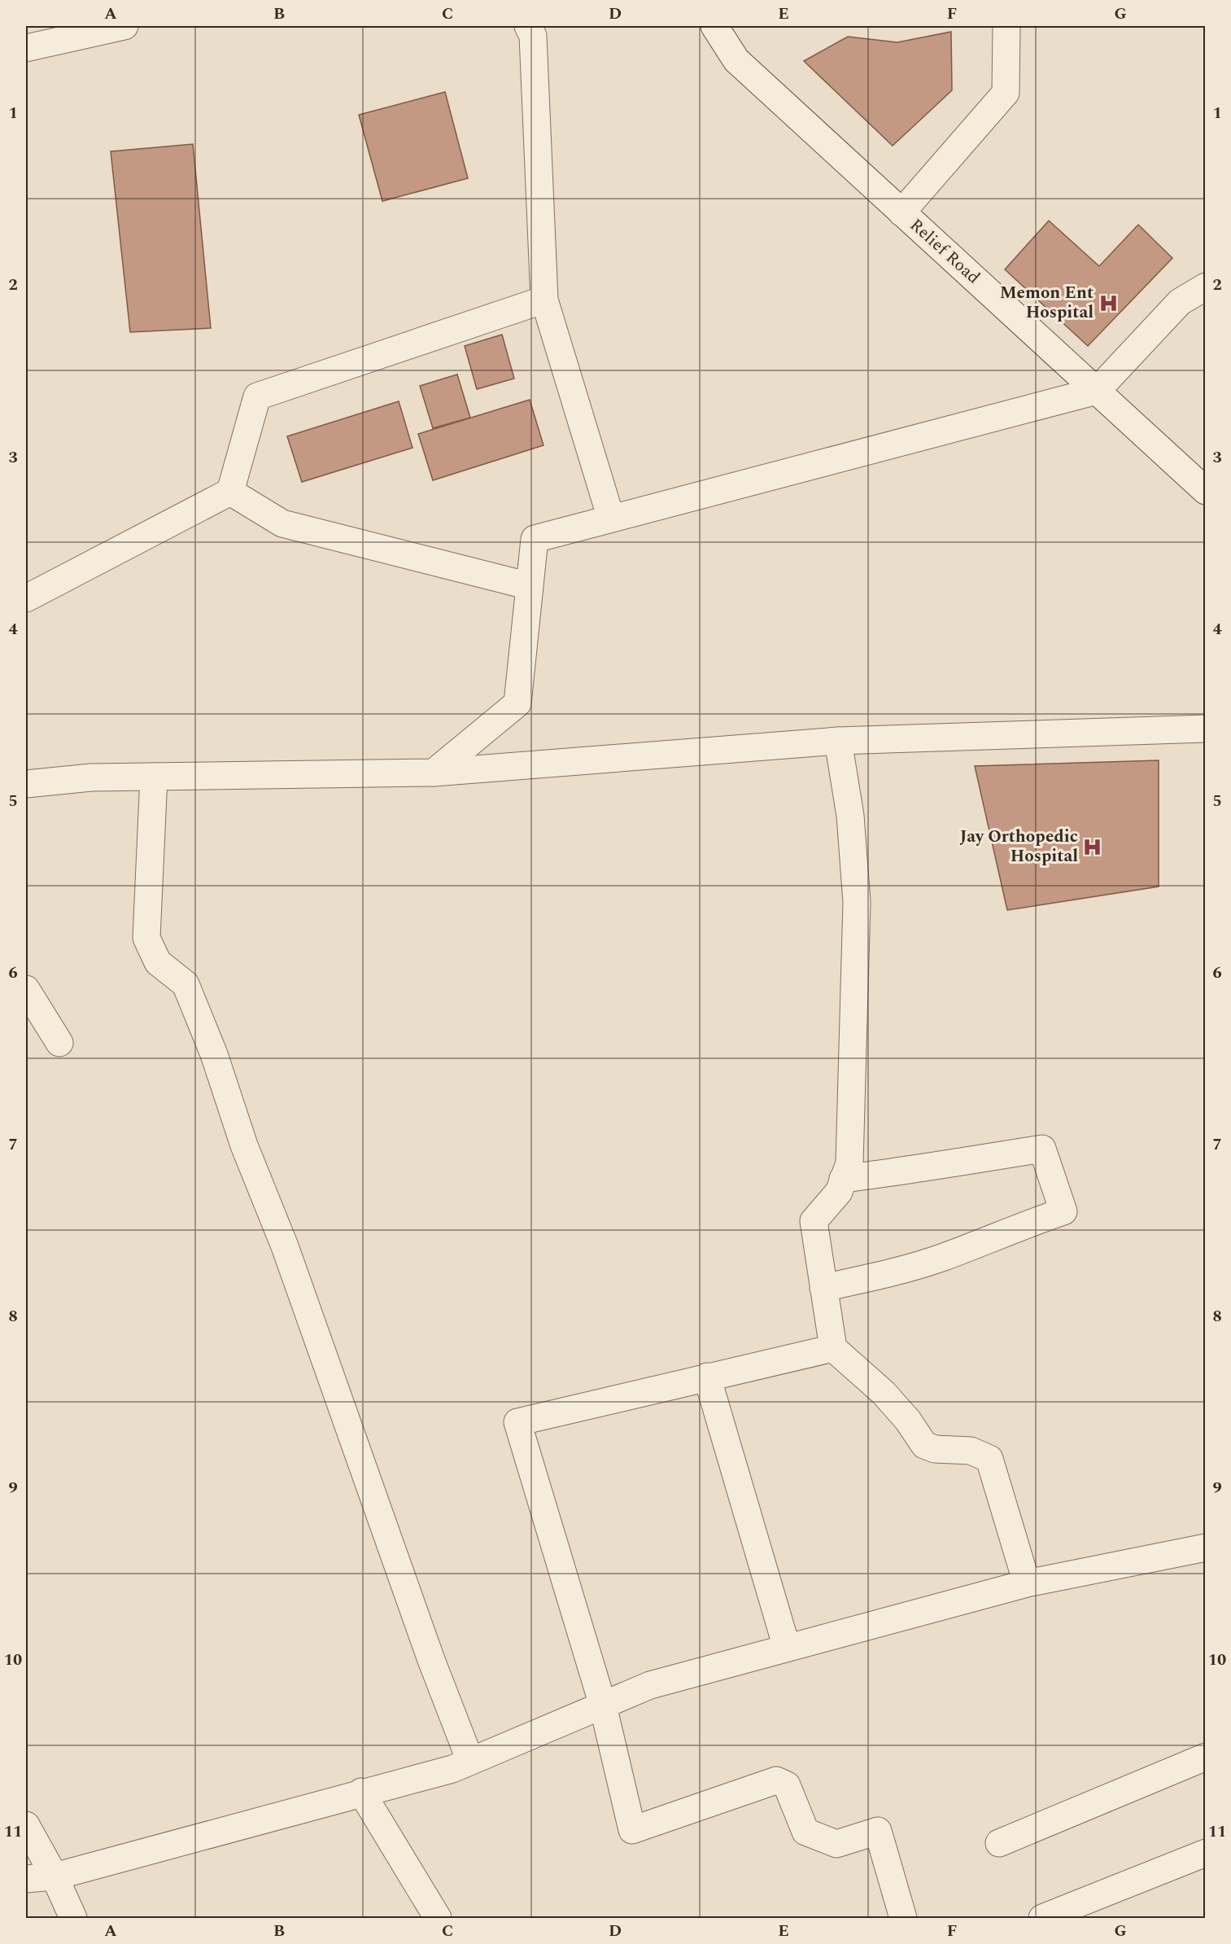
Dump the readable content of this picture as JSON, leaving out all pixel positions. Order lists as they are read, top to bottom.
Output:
{
  "streets": {
    "street": ["Relief Road"]
  },
  "places": {
    "hospital": ["Memon Ent Hospital", "Jay Orthopedic Hospital"]
  },
  "grid": {
    "columns": [
      "A",
      "B",
      "C",
      "D",
      "E",
      "F",
      "G"
    ],
    "rows": [
      "1",
      "2",
      "3",
      "4",
      "5",
      "6",
      "7",
      "8",
      "9",
      "10",
      "11"
    ]
  }
}
